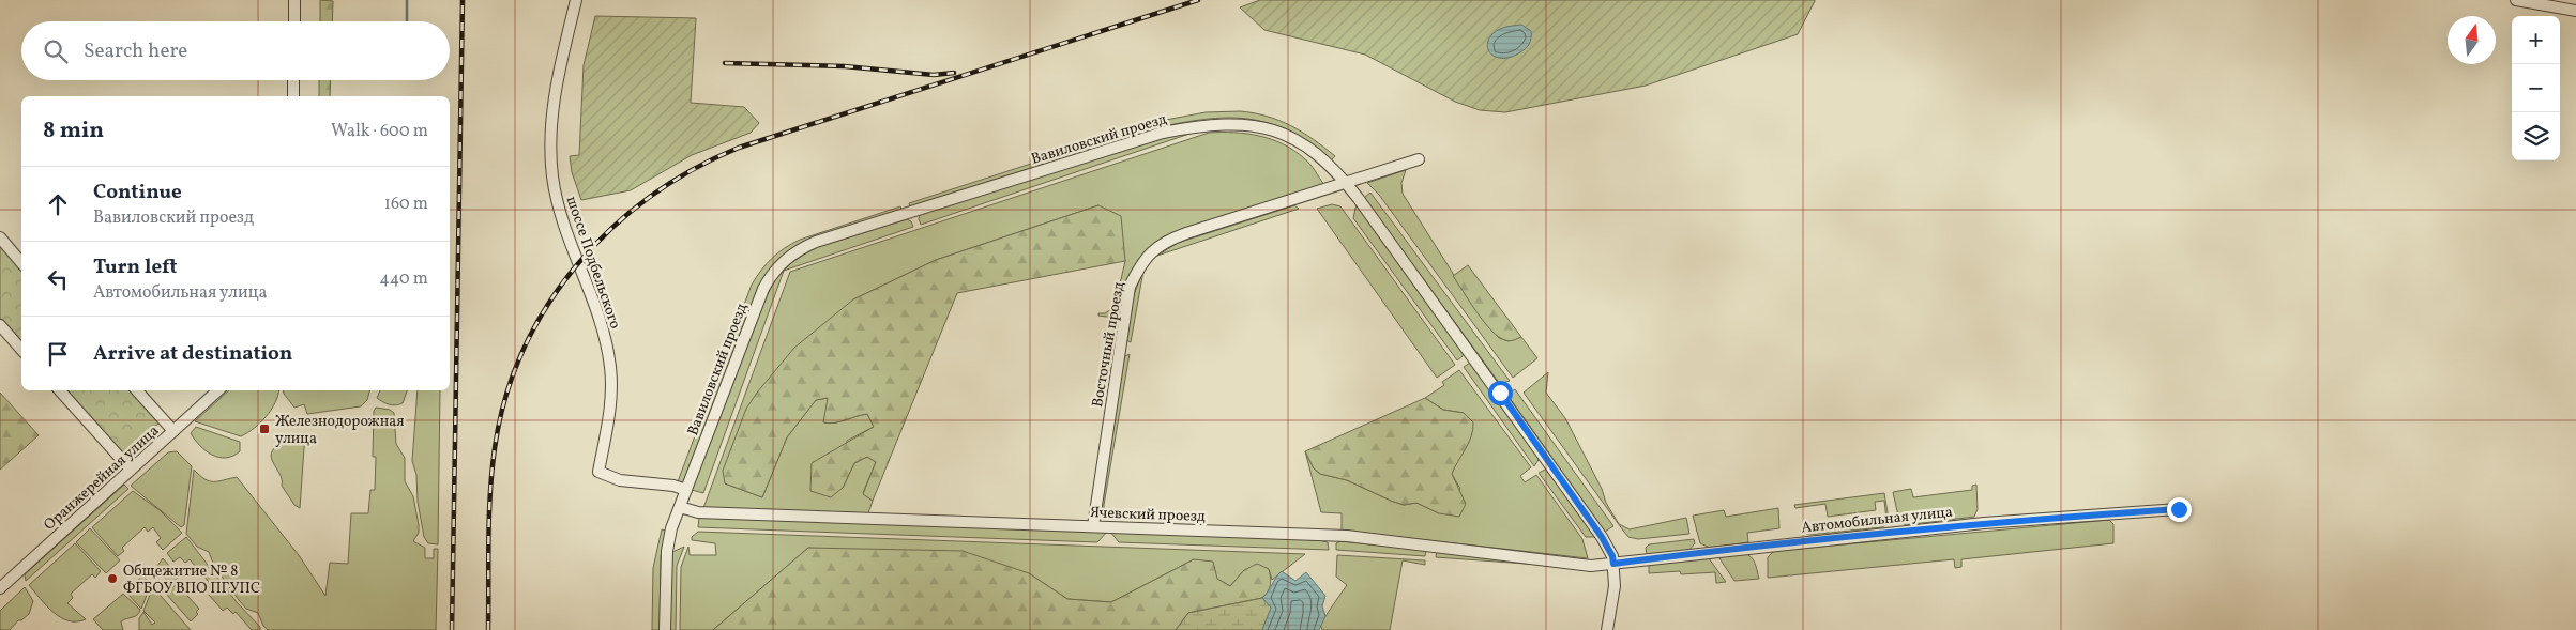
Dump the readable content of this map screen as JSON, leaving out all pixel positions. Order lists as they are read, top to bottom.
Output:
{
  "streets": {
    "street": [
      "Вавиловский проезд",
      "шоссе Подбельского",
      "Восточный проезд",
      "Оранжерейная улица",
      "Ячевский проезд",
      "Автомобильная улица"
    ]
  },
  "crossings": [
    ["Вавиловский проезд", "шоссе Подбельского"],
    ["Вавиловский проезд", "Восточный проезд"],
    ["Вавиловский проезд", "Ячевский проезд"],
    ["Вавиловский проезд", "Автомобильная улица"],
    ["Восточный проезд", "Ячевский проезд"],
    ["Ячевский проезд", "Автомобильная улица"]
  ],
  "places": {
    "transit": ["Железнодорожная улица"],
    "other": ["Общежитие № 8 ФГБОУ ВПО ПГУПС"]
  },
  "north": "top",
  "page": {
    "map_buttons": ["+", "−"],
    "search": "Search here",
    "heading": ["8 min", "Walk · 600 m"],
    "list": [
      ["Continue", "Вавиловский проезд", "160 m"],
      ["Turn left", "Автомобильная улица", "440 m"],
      "Arrive at destination"
    ]
  }
}
